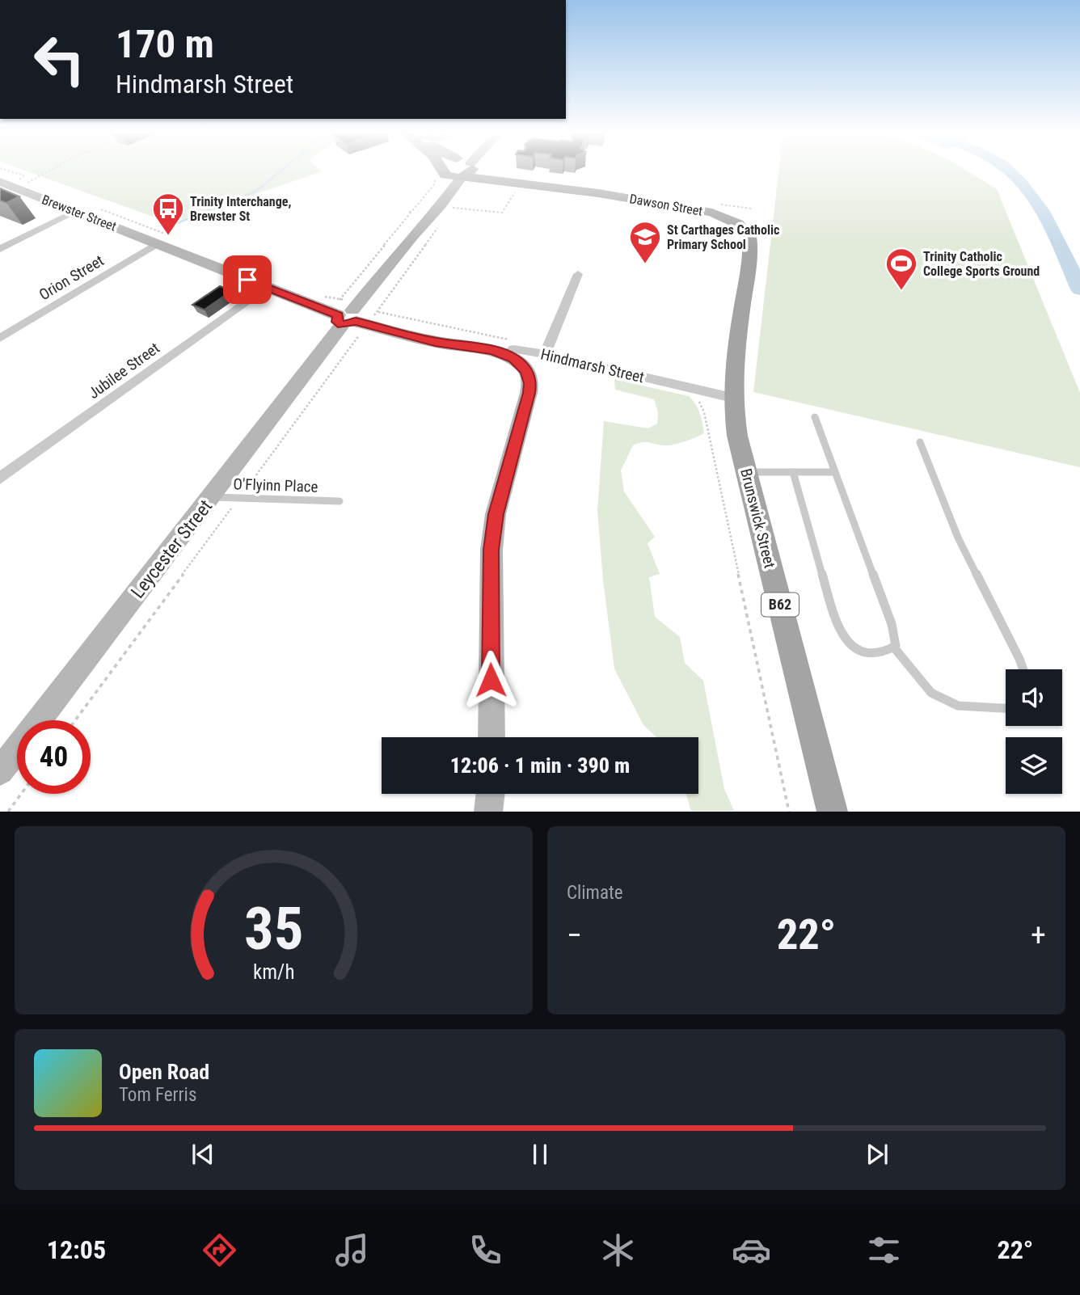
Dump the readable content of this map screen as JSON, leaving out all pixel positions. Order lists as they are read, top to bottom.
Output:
{
  "streets": {
    "main road": ["Dawson Street", "Brunswick Street", "B62"],
    "street": [
      "Brewster Street",
      "Orion Street",
      "Hindmarsh Street",
      "Jubilee Street",
      "Leycester Street"
    ],
    "lane": ["O'Flyinn Place"]
  },
  "crossings": [
    ["Dawson Street", "Brunswick Street"],
    ["Brewster Street", "Orion Street"],
    ["Brewster Street", "Hindmarsh Street"],
    ["Orion Street", "Hindmarsh Street"],
    ["Hindmarsh Street", "Jubilee Street"],
    ["Hindmarsh Street", "Brunswick Street"],
    ["Hindmarsh Street", "Leycester Street"],
    ["O'Flyinn Place", "Leycester Street"],
    ["Leycester Street", "B62"]
  ],
  "places": {
    "bus stop": ["Trinity Interchange, Brewster St"],
    "school or university": ["St Carthages Catholic Primary School"],
    "sports": ["Trinity Catholic College Sports Ground"]
  },
  "page": {
    "turn": ["170 m", "Hindmarsh Street"],
    "limit": "40",
    "trip": "12:06 · 1 min · 390 m",
    "tile": "Climate",
    "heat": ["−", "22°", "+"],
    "song": ["Open Road", "Tom Ferris"],
    "tabs": ["12:05", "22°"],
    "gauge": ["35", "km/h"]
  }
}
